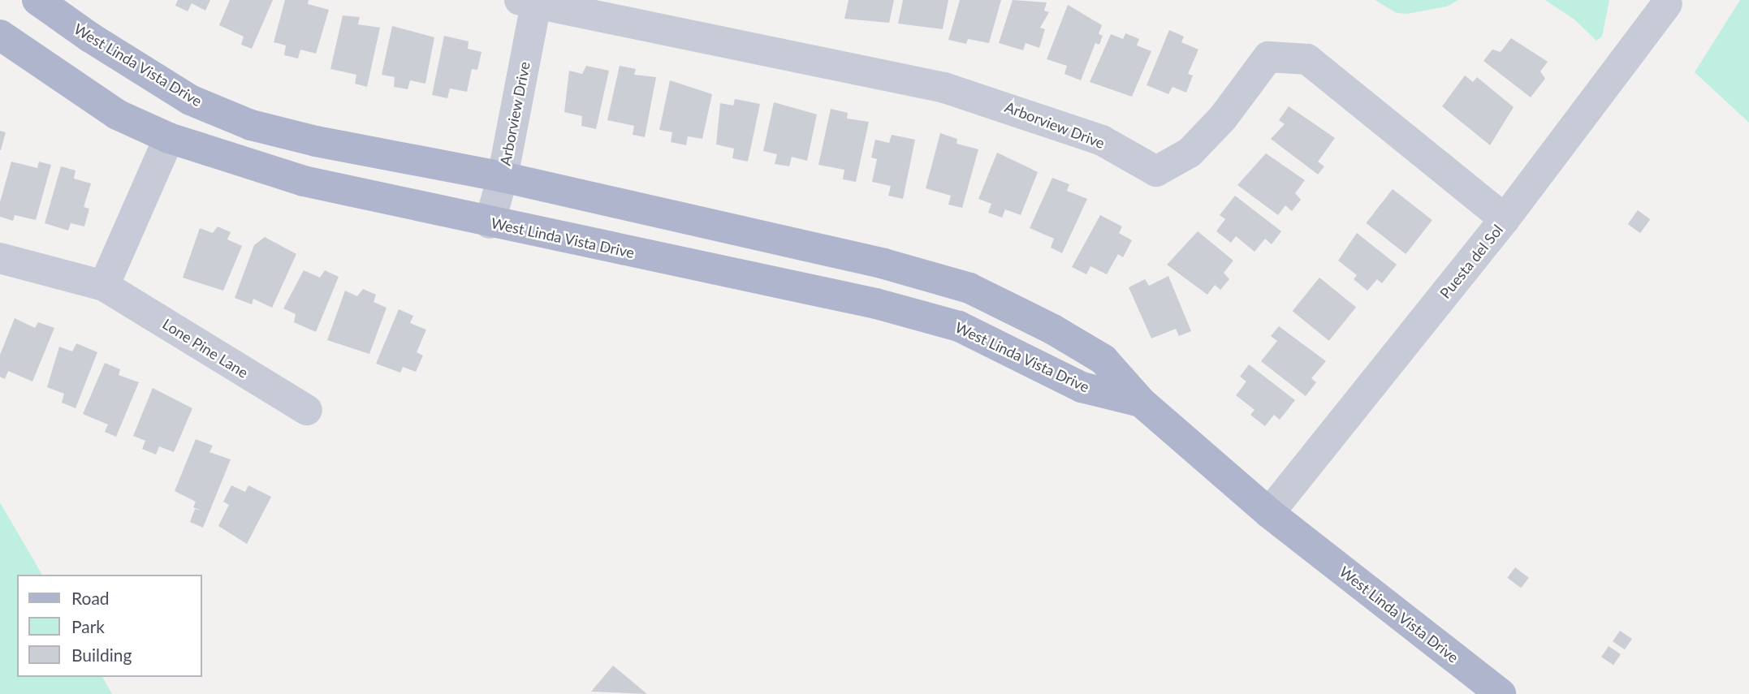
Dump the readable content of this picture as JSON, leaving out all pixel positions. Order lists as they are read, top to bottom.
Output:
{
  "streets": {
    "main road": ["West Linda Vista Drive"],
    "street": ["Arborview Drive", "Puesta del Sol", "Lone Pine Lane"]
  },
  "crossings": [
    ["West Linda Vista Drive", "Arborview Drive"],
    ["West Linda Vista Drive", "Puesta del Sol"],
    ["Arborview Drive", "Puesta del Sol"]
  ],
  "legend": ["Road", "Park", "Building"]
}
